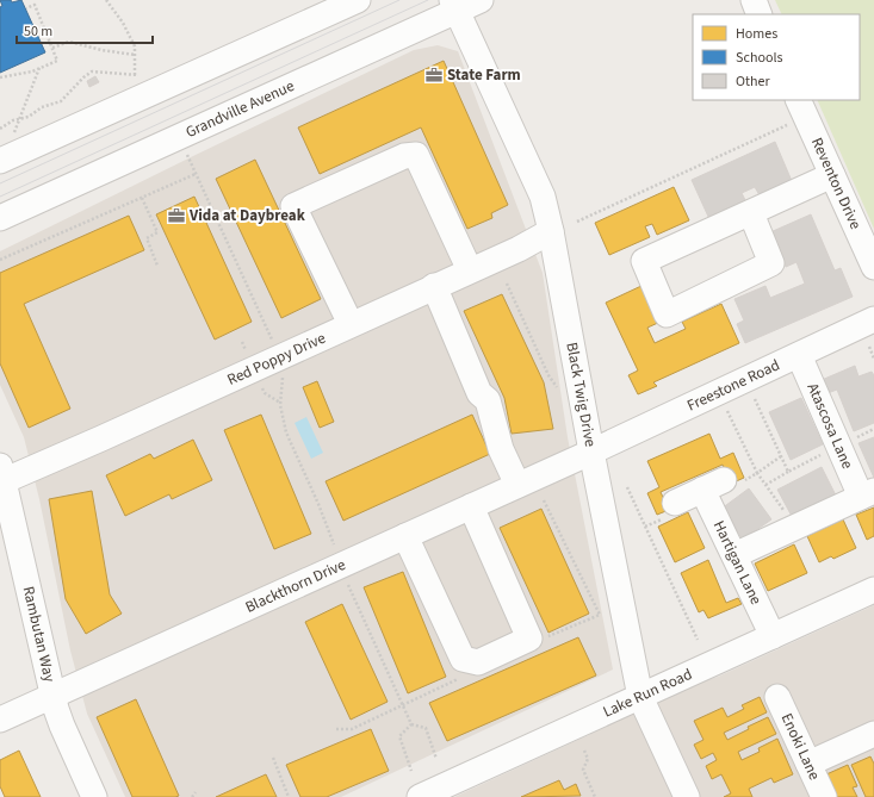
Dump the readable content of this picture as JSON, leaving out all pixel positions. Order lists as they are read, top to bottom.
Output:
{
  "streets": {
    "street": [
      "Grandville Avenue",
      "Reventon Drive",
      "Red Poppy Drive",
      "Freestone Road",
      "Black Twig Drive",
      "Atascosa Lane",
      "Hartigan Lane",
      "Blackthorn Drive",
      "Rambutan Way",
      "Lake Run Road",
      "Enoki Lane"
    ]
  },
  "crossings": [
    ["Grandville Avenue", "Black Twig Drive"],
    ["Red Poppy Drive", "Black Twig Drive"],
    ["Red Poppy Drive", "Rambutan Way"],
    ["Freestone Road", "Black Twig Drive"],
    ["Freestone Road", "Atascosa Lane"],
    ["Freestone Road", "Blackthorn Drive"],
    ["Black Twig Drive", "Blackthorn Drive"],
    ["Black Twig Drive", "Lake Run Road"],
    ["Atascosa Lane", "Hartigan Lane"],
    ["Hartigan Lane", "Lake Run Road"],
    ["Blackthorn Drive", "Rambutan Way"]
  ],
  "places": {
    "office": ["State Farm", "Vida at Daybreak"]
  },
  "legend": ["Homes", "Schools", "Other"],
  "scale_bar": "50 m"
}
